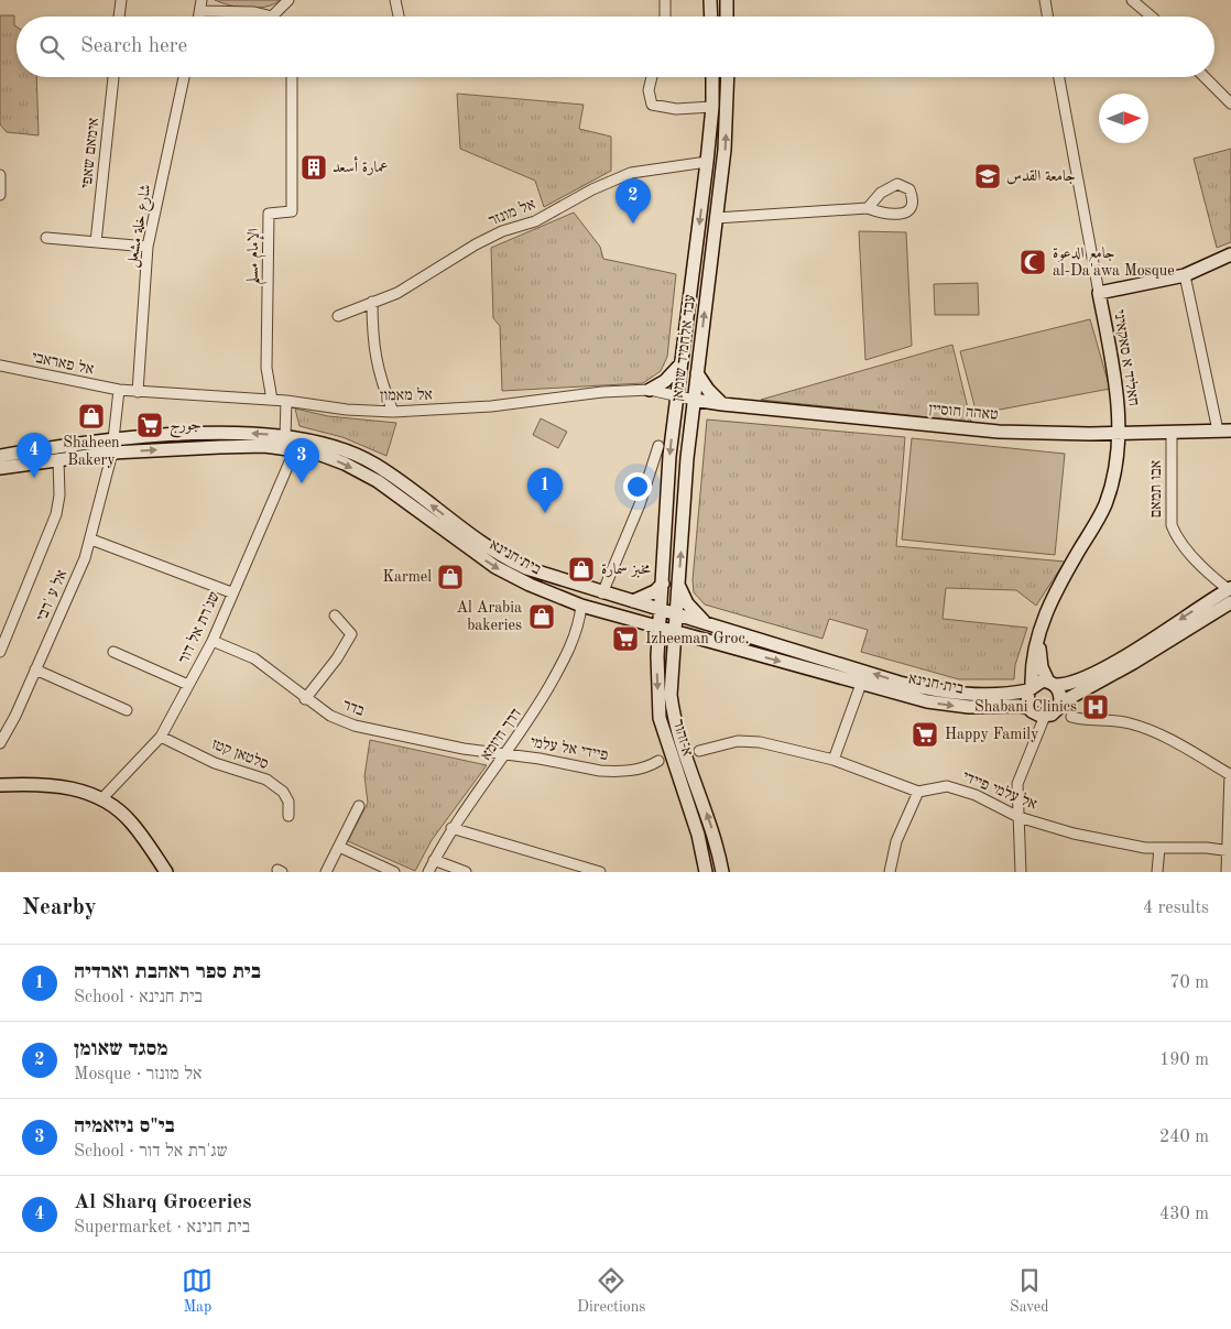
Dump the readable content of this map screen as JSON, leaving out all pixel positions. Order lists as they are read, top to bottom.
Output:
{
  "streets": {
    "street": [
      "אימאם שאפי",
      "אל מונזר",
      "شارع خلة مشعل",
      "الإمام مسلم",
      "עבד אלחמיד שומאן",
      "חאליד א סאקאיני",
      "אל פאראבי",
      "אל מאמון",
      "טאהה חוסיין",
      "אבו תמאם",
      "בית חנינא",
      "אל ע 'רבי",
      "שג'רת אל דור",
      "בדר",
      "דרך חיזמא",
      "א-זהור",
      "פיידי אל עלמי",
      "סלטאן קטז",
      "אל עלמי פיידי"
    ]
  },
  "crossings": [
    ["אל מונזר", "עבד אלחמיד שומאן"],
    ["شارع خلة مشعل", "אל מאמון"],
    ["الإمام مسلم", "אל מאמון"],
    ["עבד אלחמיד שומאן", "אל מאמון"],
    ["עבד אלחמיד שומאן", "טאהה חוסיין"],
    ["עבד אלחמיד שומאן", "בית חנינא"],
    ["עבד אלחמיד שומאן", "א-זהור"],
    ["חאליד א סאקאיני", "טאהה חוסיין"],
    ["חאליד א סאקאיני", "בית חנינא"],
    ["אל פאראבי", "אל מאמון"],
    ["אל מאמון", "טאהה חוסיין"],
    ["טאהה חוסיין", "אבו תמאם"],
    ["בית חנינא", "אל ע 'רבי"],
    ["בית חנינא", "שג'רת אל דור"],
    ["בית חנינא", "דרך חיזמא"],
    ["בית חנינא", "א-זהור"],
    ["שג'רת אל דור", "בדר"],
    ["שג'רת אל דור", "סלטאן קטז"],
    ["בדר", "דרך חיזמא"],
    ["בדר", "פיידי אל עלמי"],
    ["דרך חיזמא", "פיידי אל עלמי"]
  ],
  "places": {
    "building": ["عمارة أسعد"],
    "school or university": ["جامعة القدس"],
    "mosque": ["جامع الدعوة al-Da'awa Mosque"],
    "shop": [
      "Shaheen Bakery",
      "مخبز سمارة",
      "Karmel",
      "Al Arabia bakeries"
    ],
    "supermarket": ["جورج", "Izheeman Groc.", "Happy Family"],
    "hospital": ["Shabani Clinics"]
  },
  "north": "right",
  "page": {
    "search": "Search here",
    "pins": [
      "2",
      "4",
      "3",
      "1"
    ],
    "heading": ["Nearby", "4 results"],
    "list": [
      {
        "mark": "1",
        "name": "בית ספר ראהבת וארדיה",
        "note": "School · בית חנינא",
        "value": "70 m"
      },
      {
        "mark": "2",
        "name": "מסגד שאומן",
        "note": "Mosque · אל מונזר",
        "value": "190 m"
      },
      {
        "mark": "3",
        "name": "בי\"ס ניזאמיה",
        "note": "School · שג'רת אל דור",
        "value": "240 m"
      },
      {
        "mark": "4",
        "name": "Al Sharq Groceries",
        "note": "Supermarket · בית חנינא",
        "value": "430 m"
      }
    ],
    "nav": ["Map", "Directions", "Saved"]
  }
}
